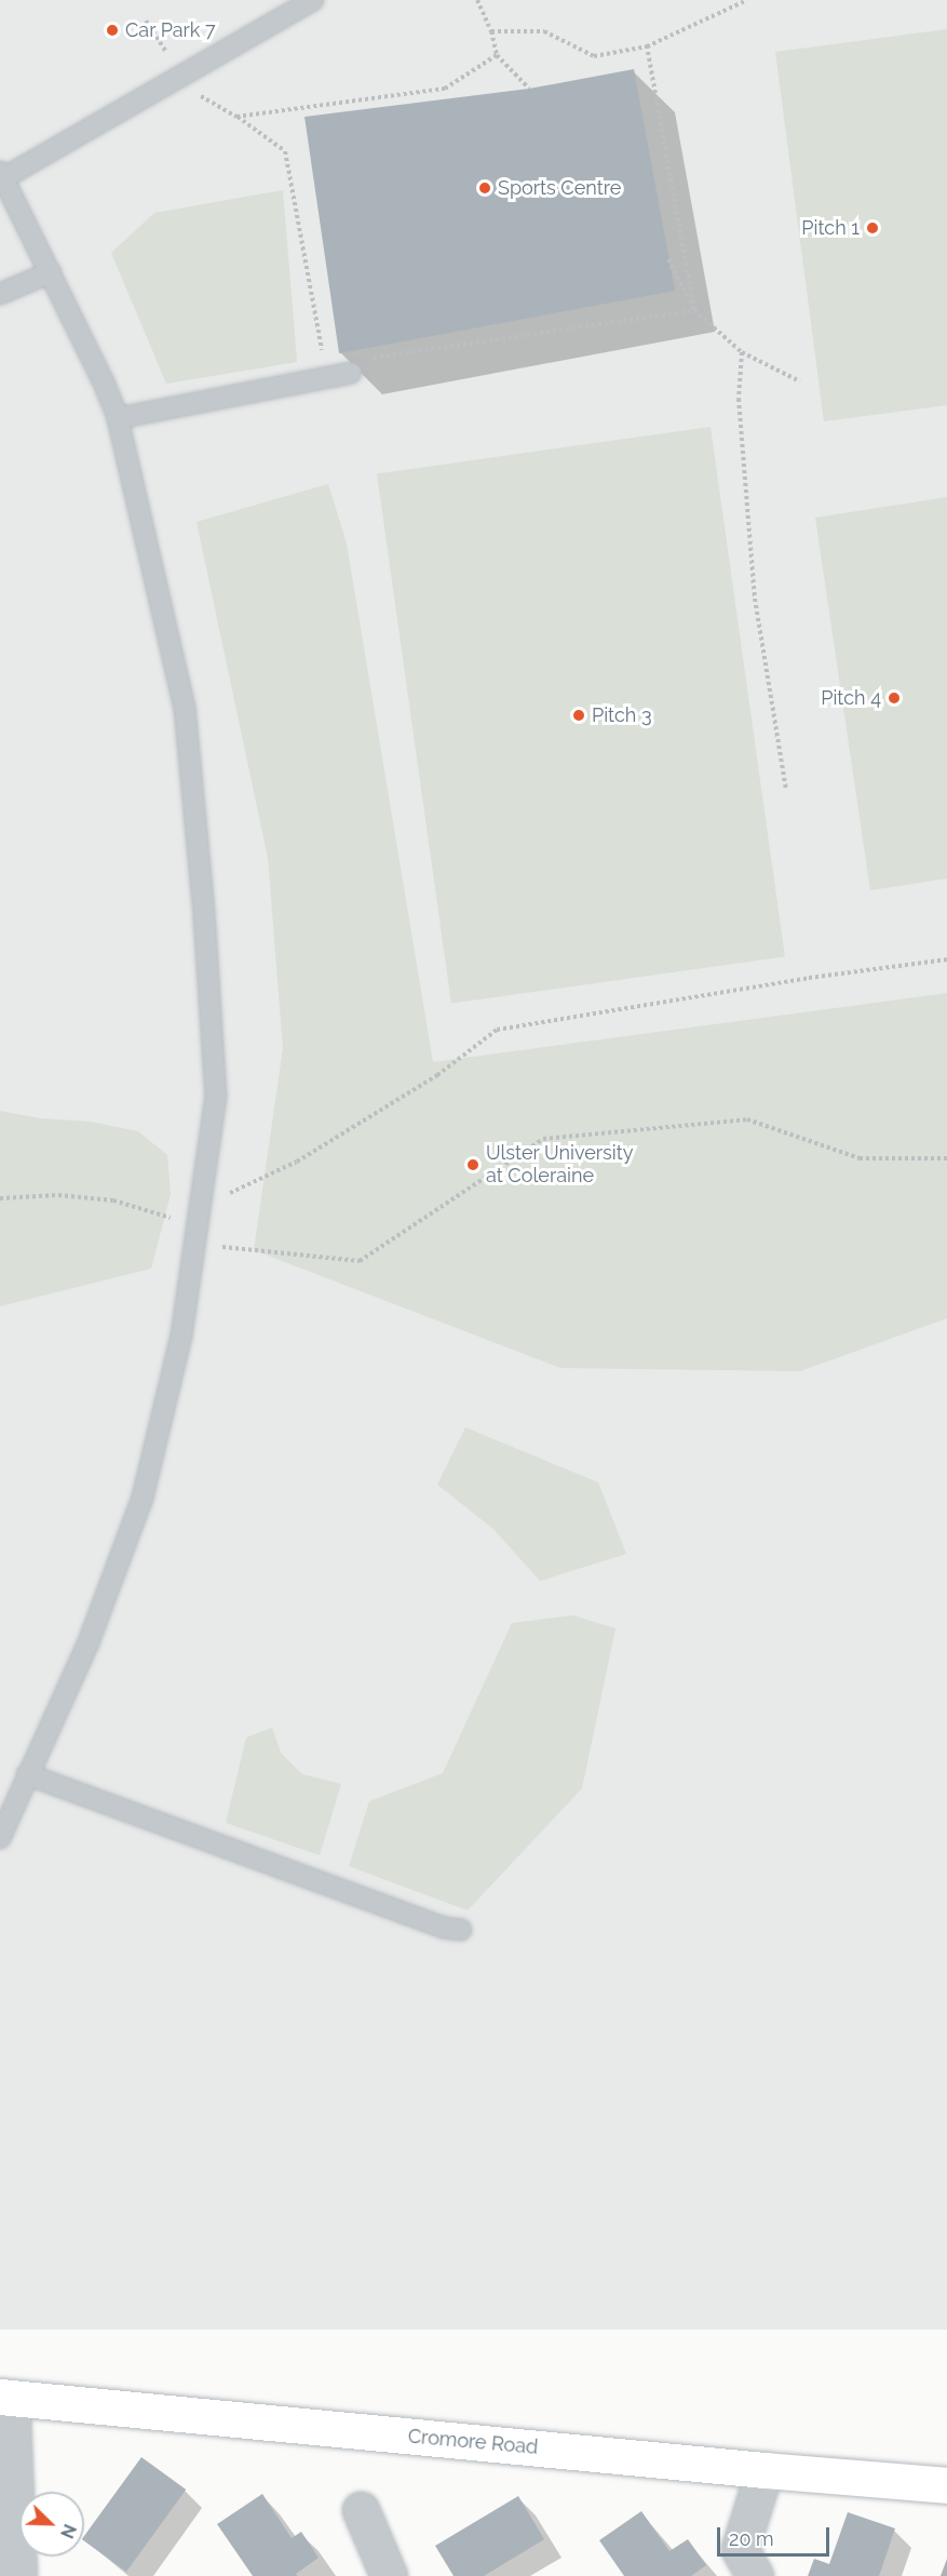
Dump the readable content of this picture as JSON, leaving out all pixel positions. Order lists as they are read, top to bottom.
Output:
{
  "streets": {
    "main road": ["Cromore Road"]
  },
  "places": [
    "Car Park 7",
    "Sports Centre",
    "Pitch 1",
    "Pitch 4",
    "Pitch 3",
    "Ulster University at Coleraine"
  ],
  "scale_bar": "20 m",
  "north": "bottom right"
}
